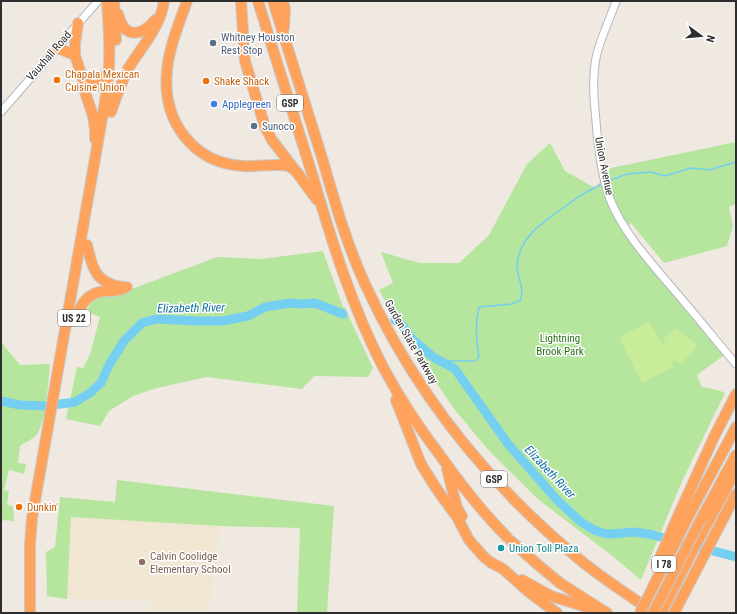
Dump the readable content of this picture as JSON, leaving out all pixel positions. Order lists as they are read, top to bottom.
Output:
{
  "streets": {
    "highway": [
      "GSP",
      "US 22",
      "Garden State Parkway",
      "I 78"
    ],
    "street": ["Vauxhall Road", "Union Avenue"]
  },
  "crossings": [
    ["Garden State Parkway", "I 78"]
  ],
  "water": ["Elizabeth River"],
  "parks": ["Lightning Brook Park"],
  "places": [
    "Whitney Houston Rest Stop",
    "Chapala Mexican Cuisine Union",
    "Shake Shack",
    "Applegreen",
    "Sunoco",
    "Dunkin'",
    "Union Toll Plaza",
    "Calvin Coolidge Elementary School"
  ],
  "north": "right"
}
